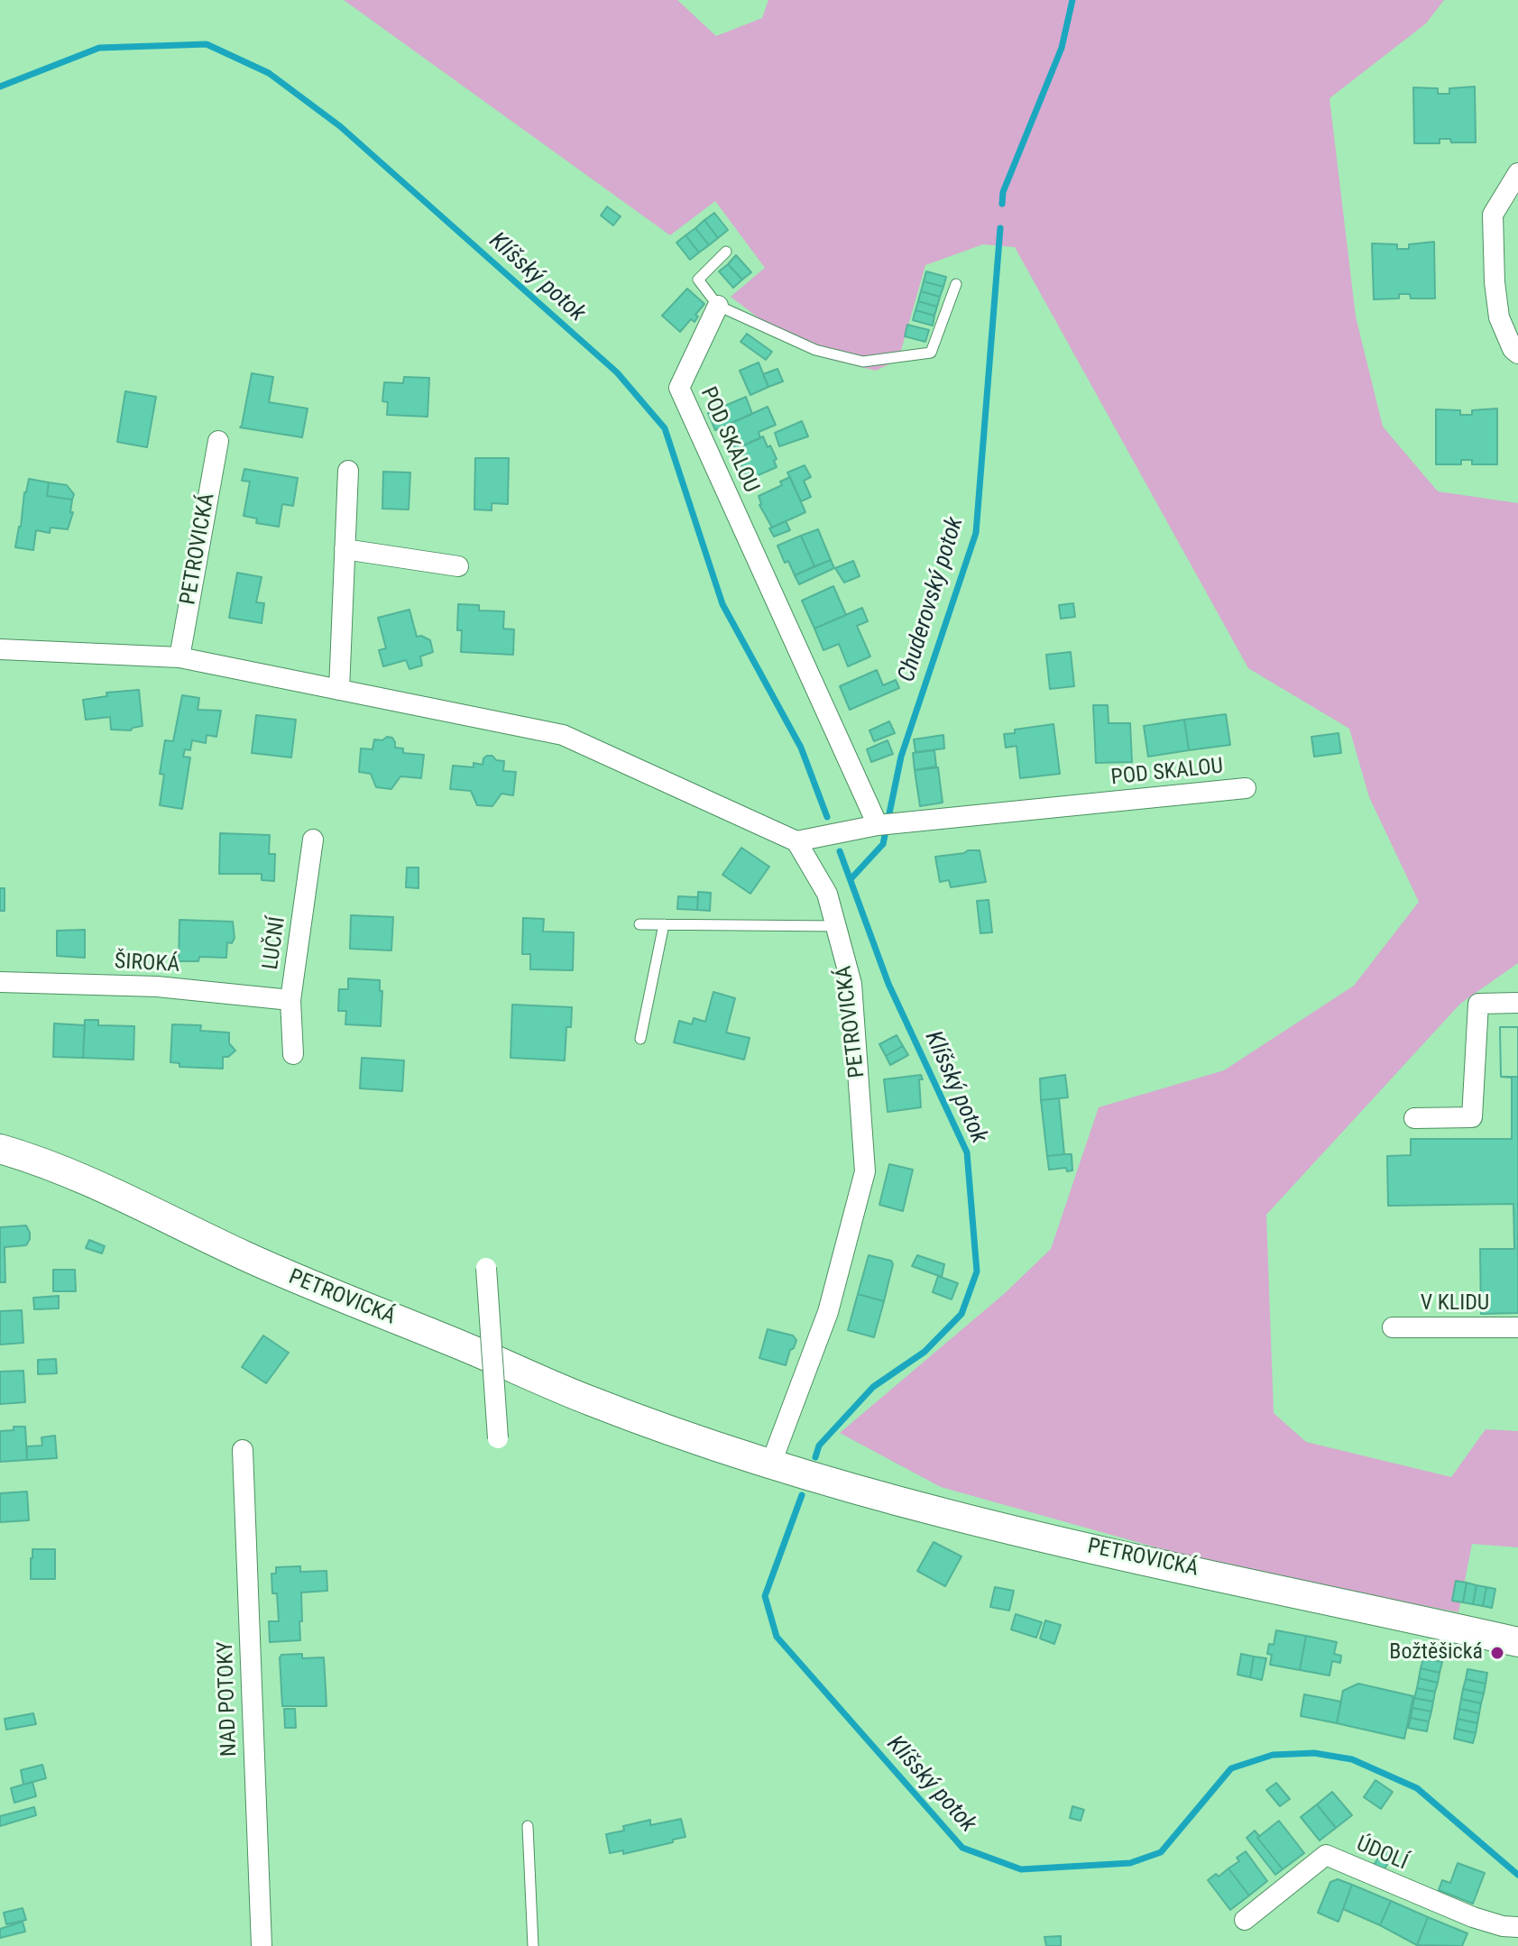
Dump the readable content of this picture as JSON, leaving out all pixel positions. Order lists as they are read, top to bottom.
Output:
{
  "streets": {
    "main road": ["PETROVICKÁ"],
    "street": [
      "POD SKALOU",
      "LUČNÍ",
      "ŠIROKÁ",
      "V KLIDU",
      "NAD POTOKY",
      "ÚDOLÍ"
    ]
  },
  "crossings": [
    ["POD SKALOU", "PETROVICKÁ"],
    ["LUČNÍ", "ŠIROKÁ"]
  ],
  "water": ["Klíšský potok", "Chuderovský potok"],
  "places": ["Božtěšická"]
}
